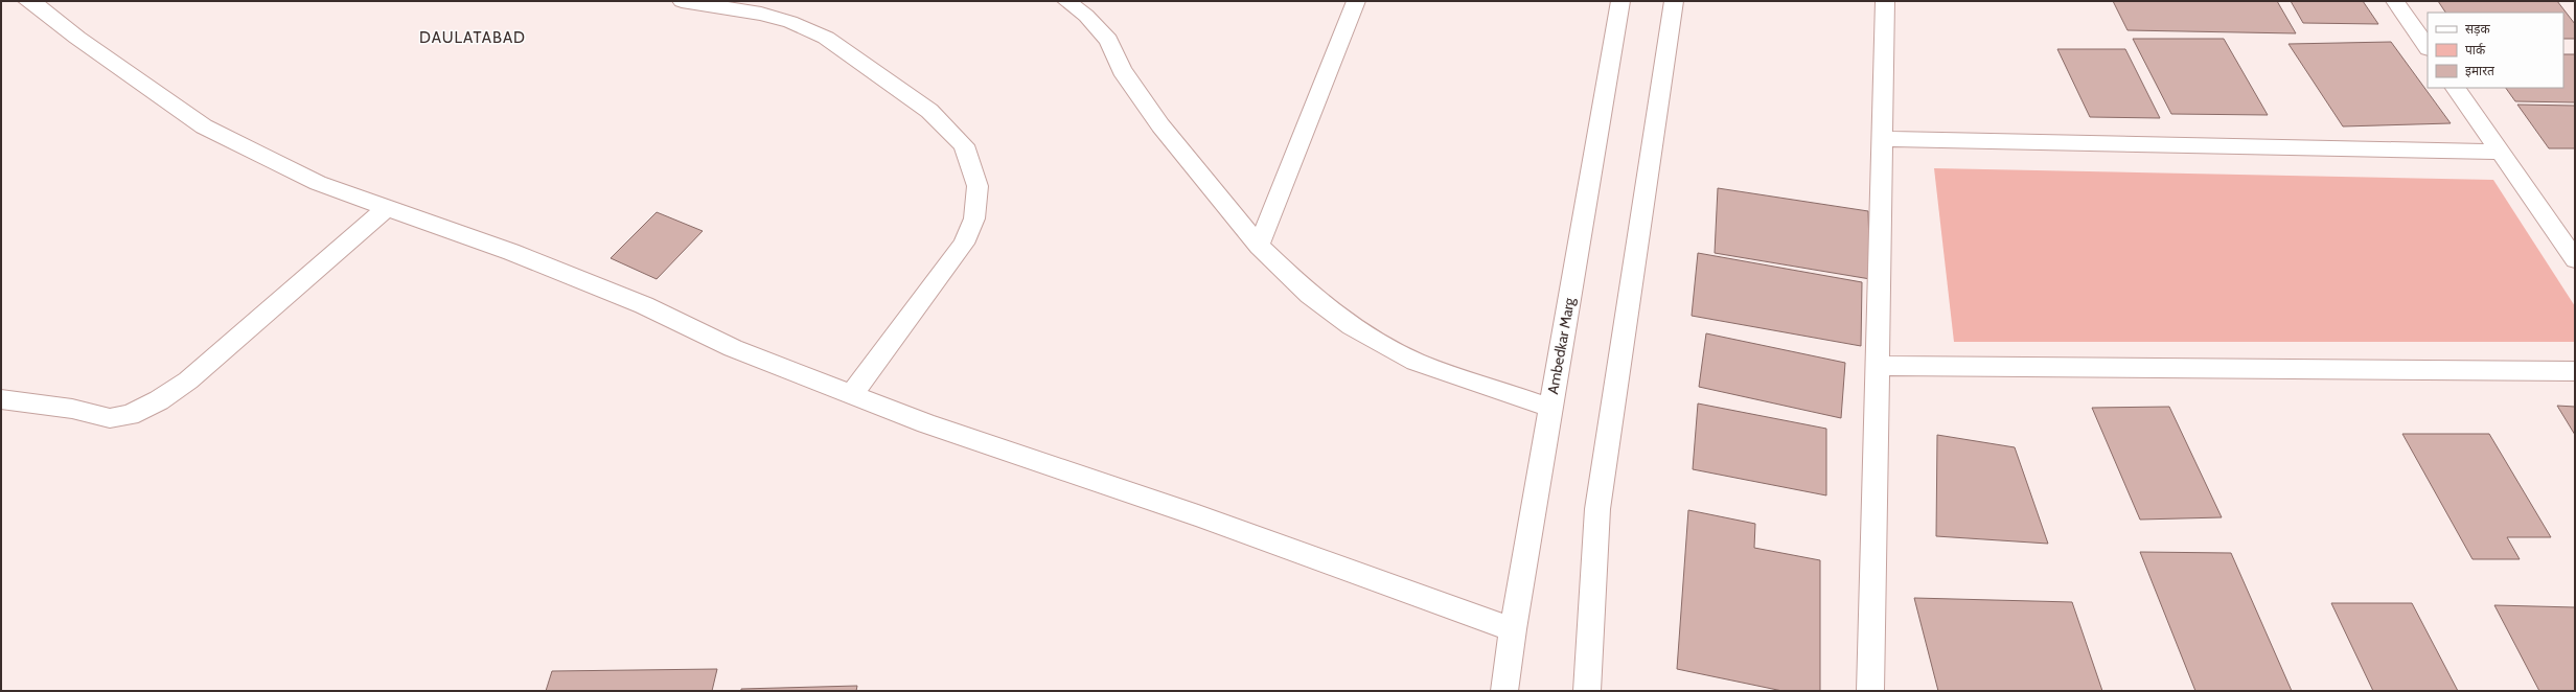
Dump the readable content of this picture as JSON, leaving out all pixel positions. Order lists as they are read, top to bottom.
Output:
{
  "streets": {
    "street": ["Ambedkar Marg"]
  },
  "districts": ["DAULATABAD"],
  "legend": ["सड़क", "पार्क", "इमारत"]
}
